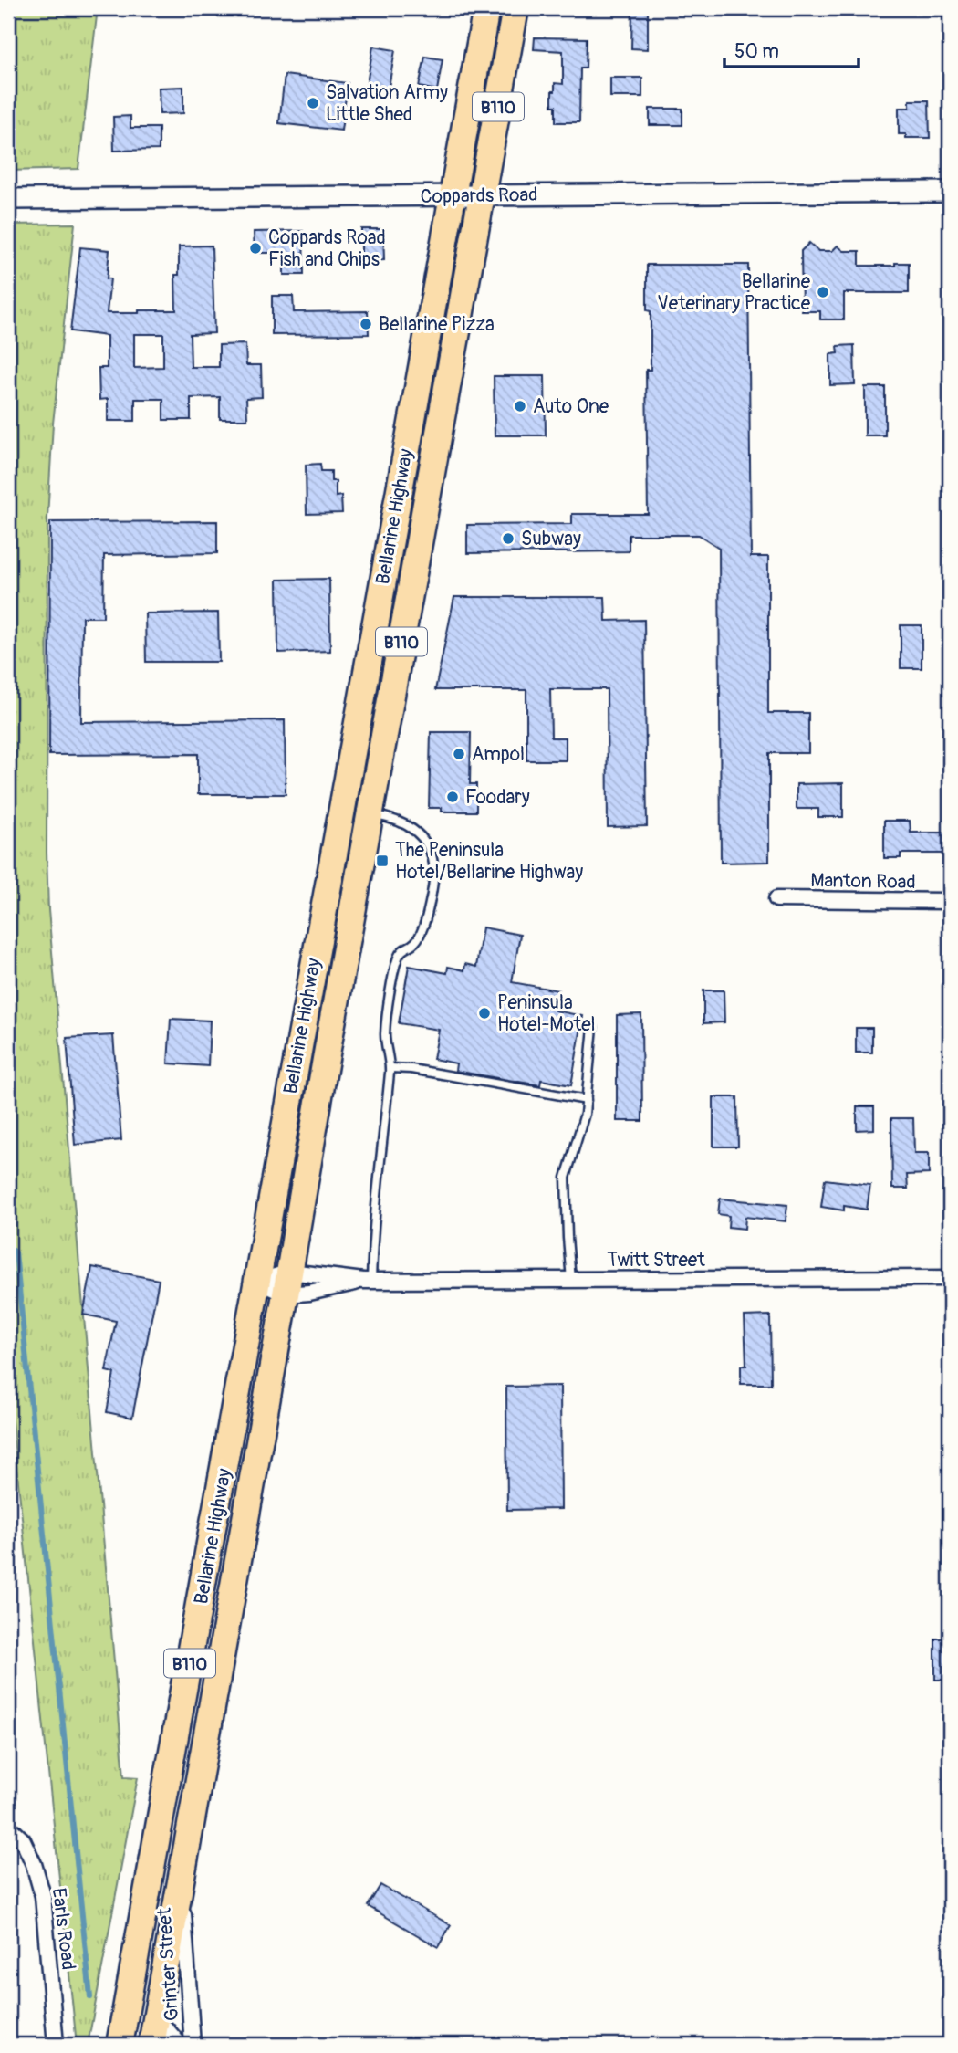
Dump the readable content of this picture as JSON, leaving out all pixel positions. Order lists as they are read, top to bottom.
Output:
{
  "streets": {
    "highway": ["B110", "Bellarine Highway"],
    "street": [
      "Coppards Road",
      "Manton Road",
      "Twitt Street",
      "Earls Road",
      "Grinter Street"
    ]
  },
  "crossings": [
    ["Coppards Road", "Bellarine Highway"],
    ["Bellarine Highway", "Twitt Street"],
    ["Bellarine Highway", "Grinter Street"]
  ],
  "places": {
    "other": [
      "Salvation Army Little Shed",
      "Coppards Road Fish and Chips",
      "Bellarine Veterinary Practice",
      "Bellarine Pizza",
      "Auto One",
      "Subway",
      "Ampol",
      "Foodary",
      "Peninsula Hotel-Motel"
    ],
    "transit": ["The Peninsula Hotel/Bellarine Highway"]
  },
  "scale_bar": "50 m"
}
